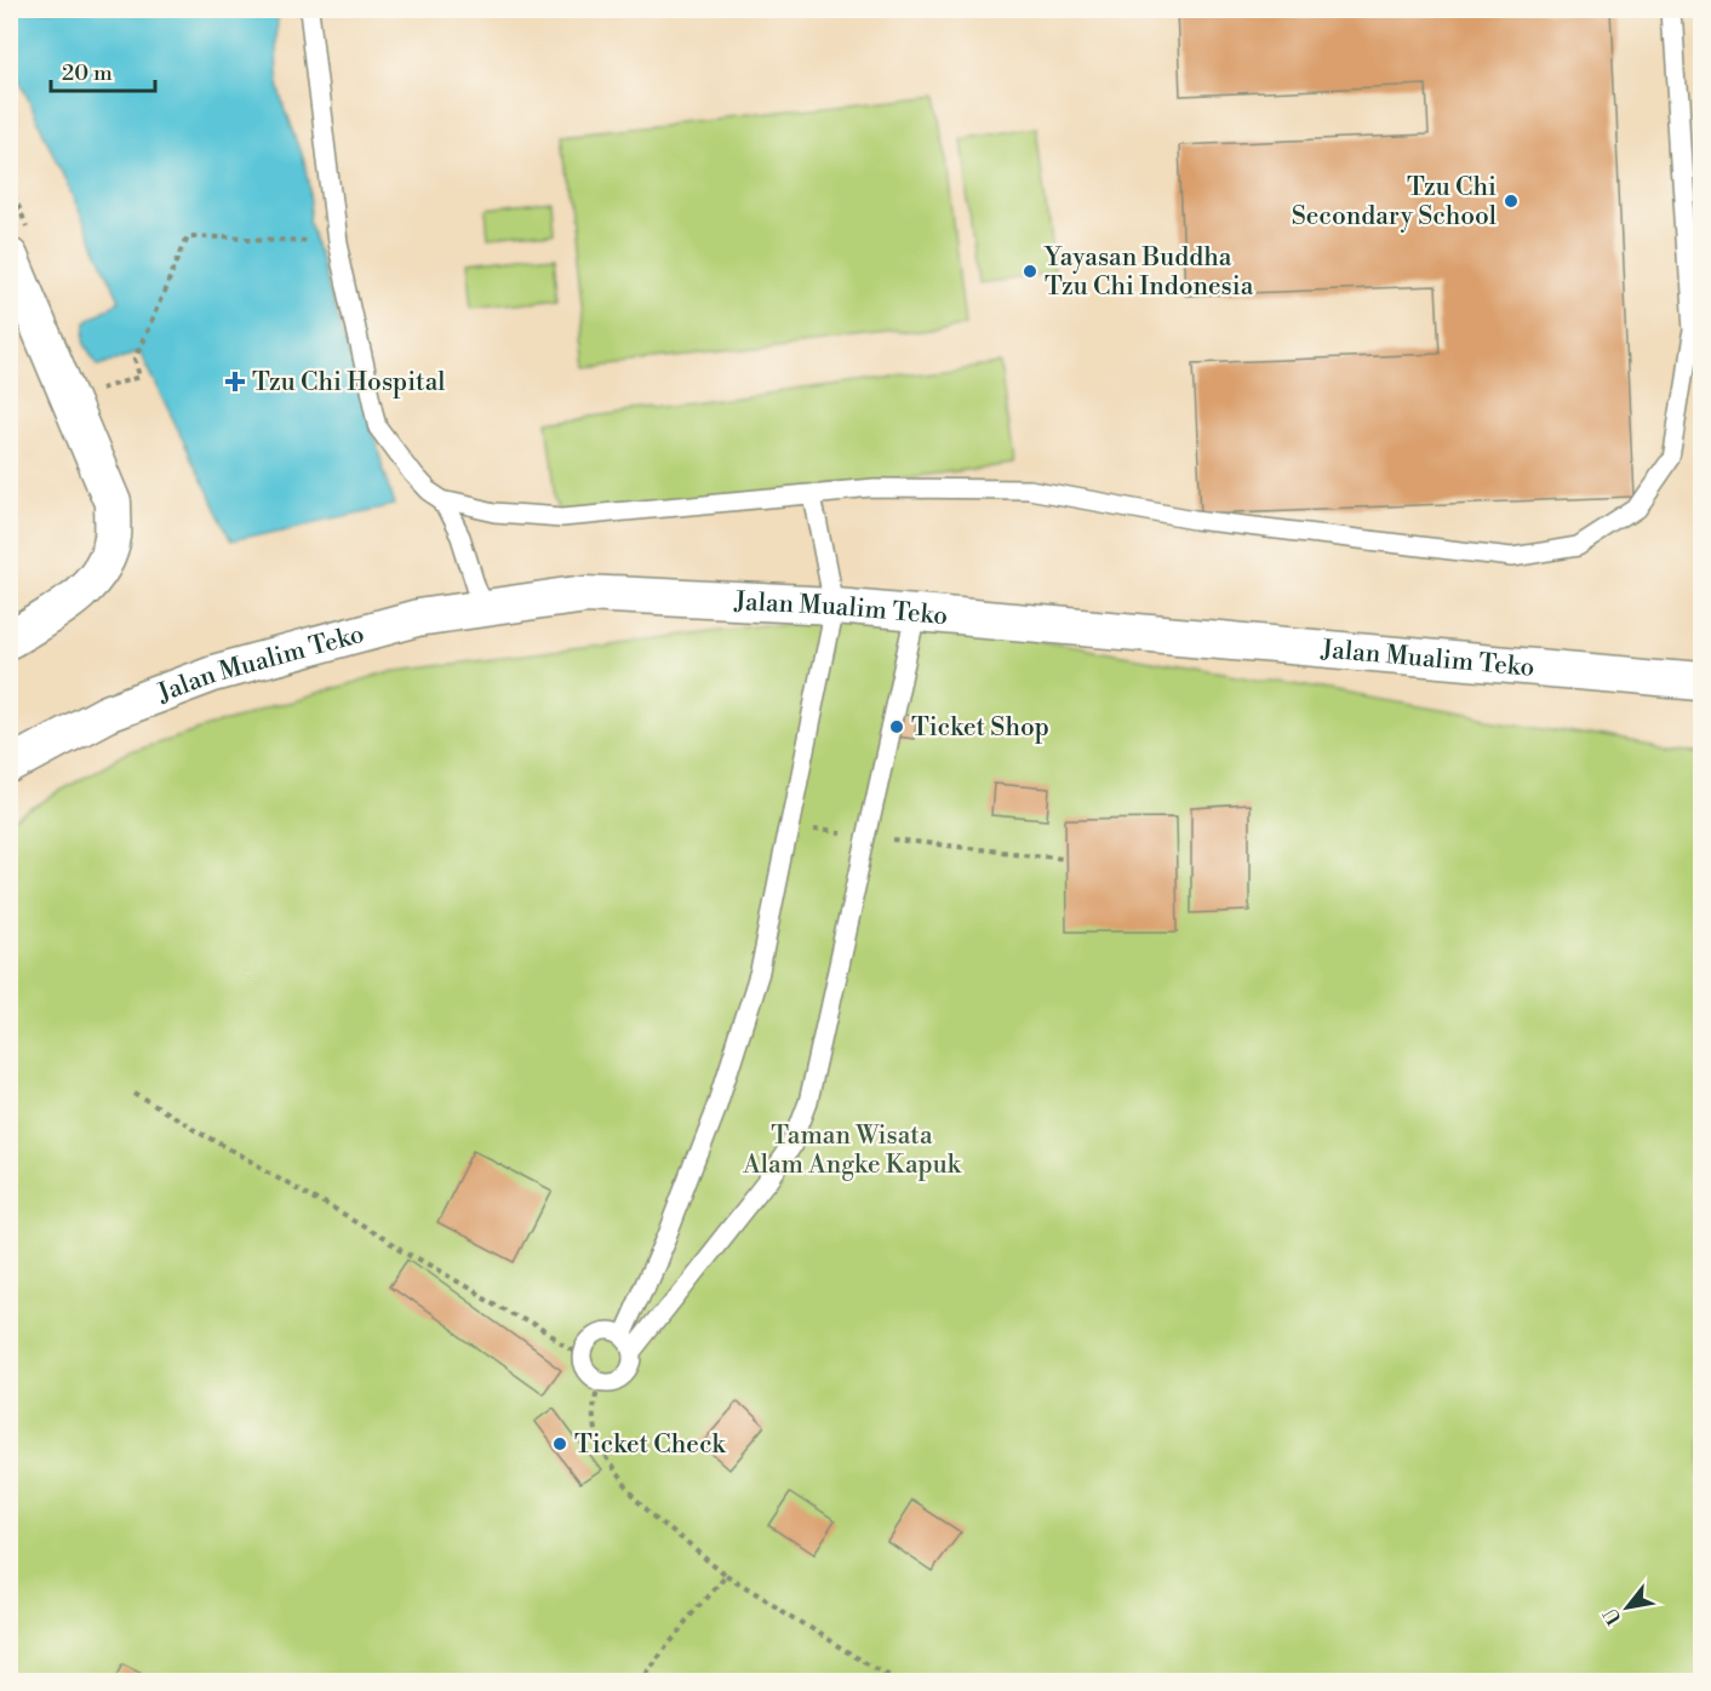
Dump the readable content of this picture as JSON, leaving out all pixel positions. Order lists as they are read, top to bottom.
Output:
{
  "streets": {
    "street": ["Jalan Mualim Teko"]
  },
  "parks": ["Taman Wisata Alam Angke Kapuk"],
  "places": {
    "other": [
      "Tzu Chi Secondary School",
      "Yayasan Buddha Tzu Chi Indonesia",
      "Ticket Shop",
      "Ticket Check"
    ],
    "health": ["Tzu Chi Hospital"]
  },
  "scale_bar": "20 m",
  "north": "bottom left"
}
